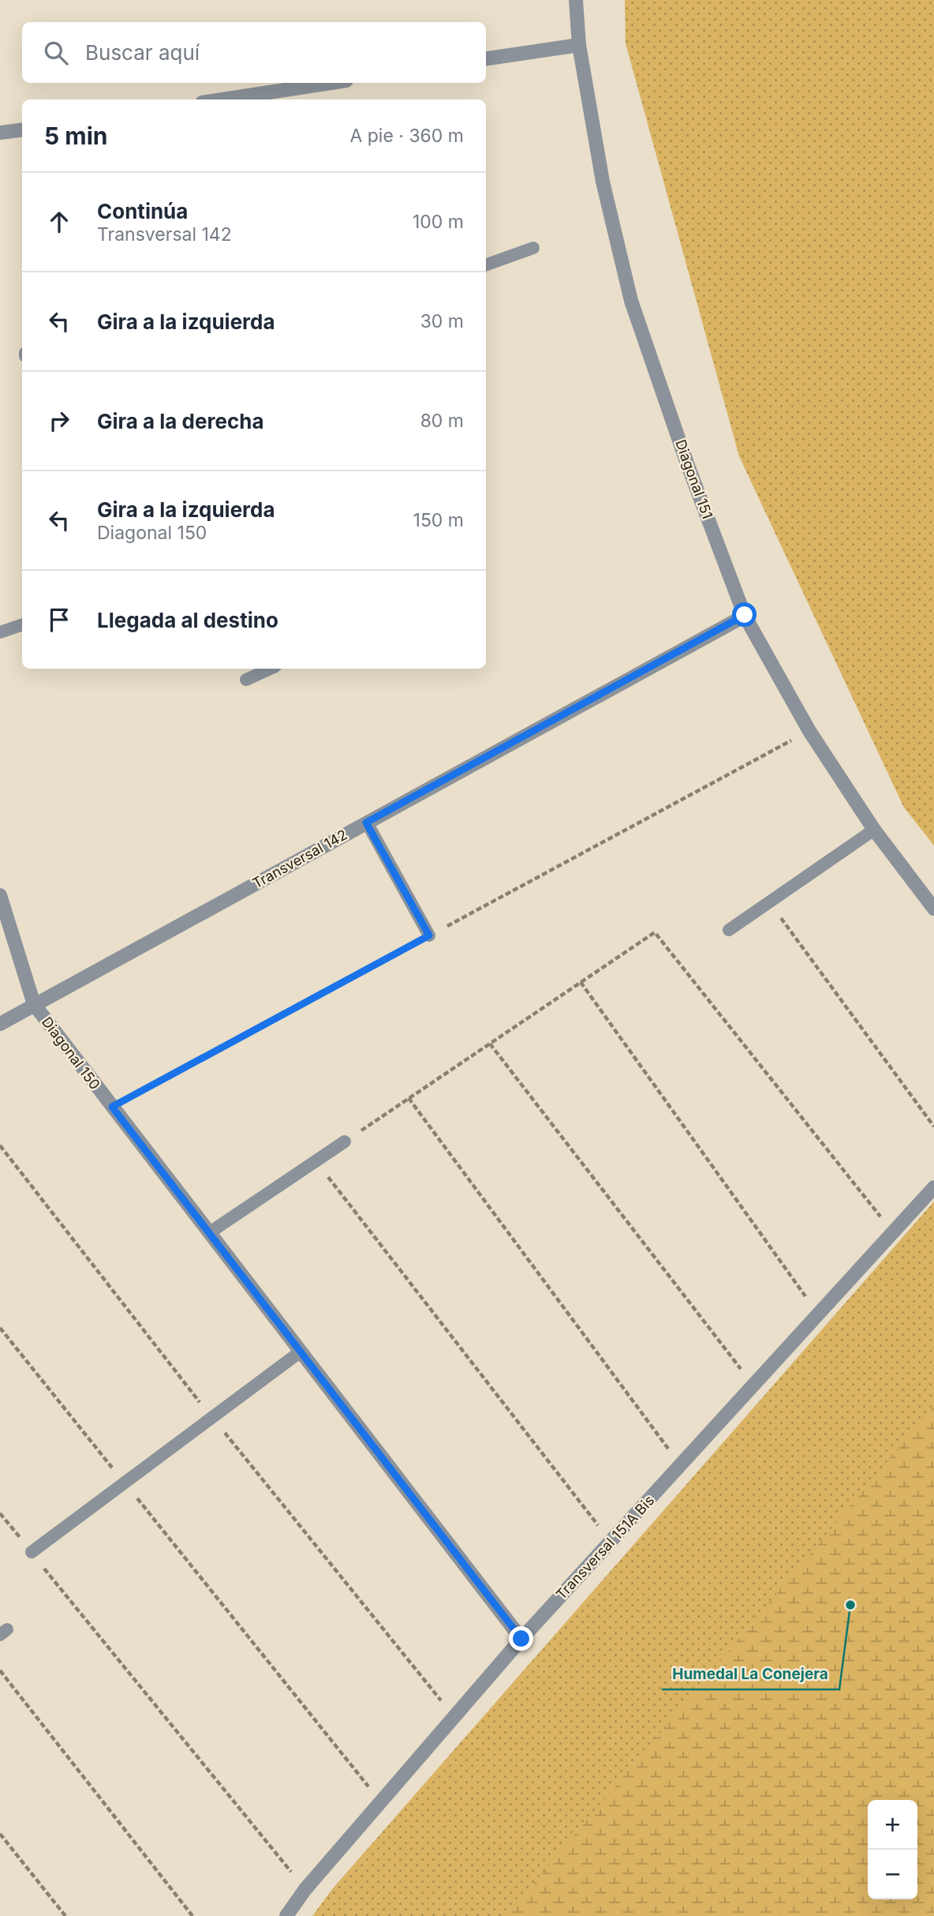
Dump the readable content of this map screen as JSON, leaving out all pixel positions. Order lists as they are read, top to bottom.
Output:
{
  "streets": {
    "street": [
      "Diagonal 151",
      "Transversal 142",
      "Diagonal 150",
      "Transversal 151A Bis"
    ]
  },
  "crossings": [
    ["Diagonal 151", "Transversal 142"],
    ["Transversal 142", "Diagonal 150"],
    ["Diagonal 150", "Transversal 151A Bis"]
  ],
  "places": ["Humedal La Conejera"],
  "page": {
    "search": "Buscar aquí",
    "heading": ["5 min", "A pie · 360 m"],
    "list": [
      ["Continúa", "Transversal 142", "100 m"],
      ["Gira a la izquierda", "30 m"],
      ["Gira a la derecha", "80 m"],
      ["Gira a la izquierda", "Diagonal 150", "150 m"],
      "Llegada al destino"
    ],
    "map_buttons": ["+", "−"]
  }
}
